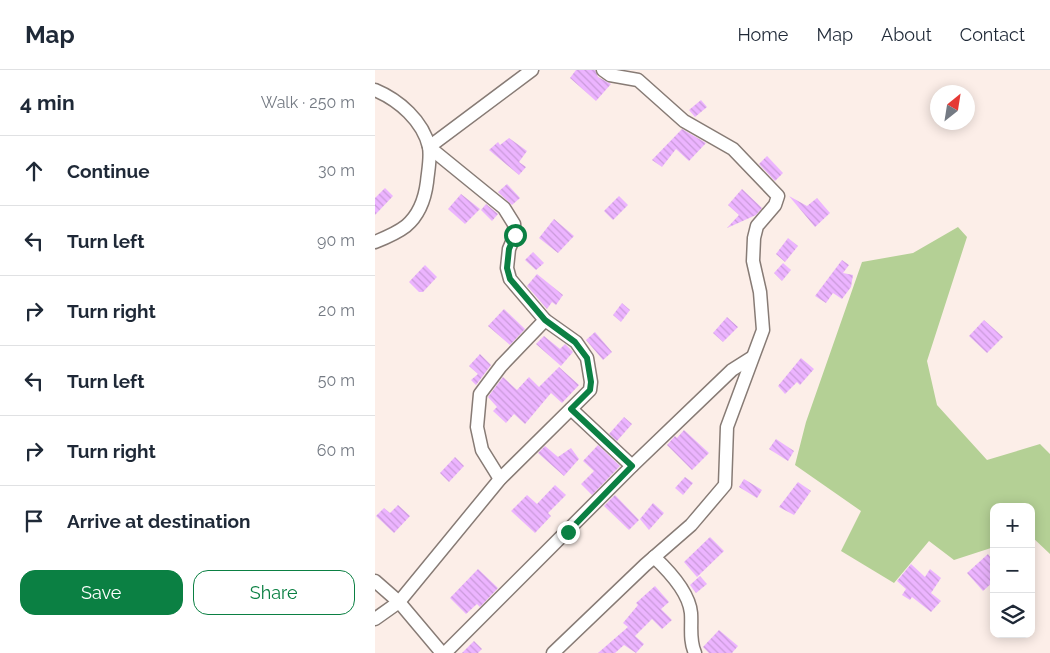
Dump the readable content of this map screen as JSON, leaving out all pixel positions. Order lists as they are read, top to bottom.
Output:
{
  "north": "top right",
  "page": {
    "header": "Map",
    "nav": [
      "Home",
      "Map",
      "About",
      "Contact"
    ],
    "heading": ["4 min", "Walk · 250 m"],
    "list": [
      ["Continue", "30 m"],
      ["Turn left", "90 m"],
      ["Turn right", "20 m"],
      ["Turn left", "50 m"],
      ["Turn right", "60 m"],
      "Arrive at destination"
    ],
    "map_buttons": ["+", "−"],
    "buttons": ["Save", "Share"]
  }
}
